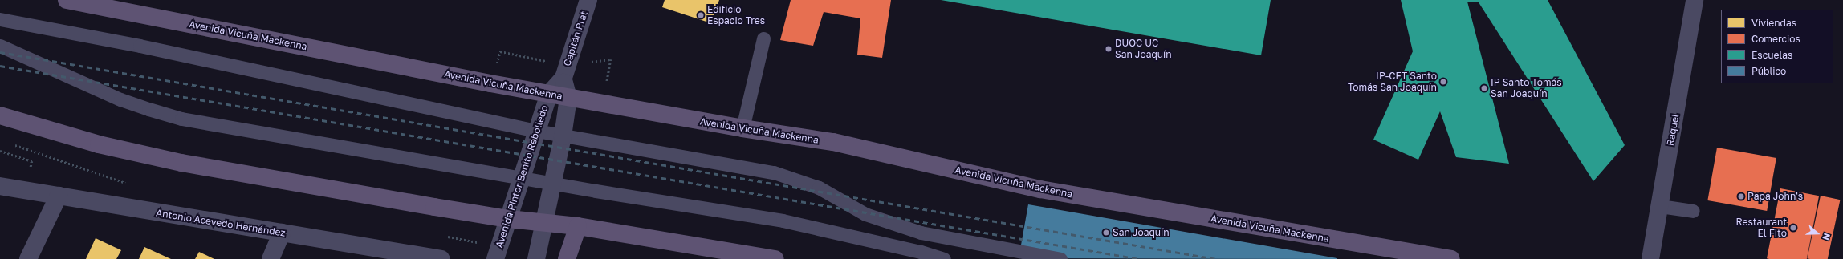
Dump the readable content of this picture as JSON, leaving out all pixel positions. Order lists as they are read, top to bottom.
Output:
{
  "streets": {
    "main road": ["Avenida Vicuña Mackenna"],
    "street": [
      "Capitán Prat",
      "Raquel",
      "Avenida Pintor Benito Rebolledo",
      "Antonio Acevedo Hernández"
    ]
  },
  "crossings": [
    ["Avenida Vicuña Mackenna", "Capitán Prat"],
    ["Avenida Vicuña Mackenna", "Avenida Pintor Benito Rebolledo"],
    ["Capitán Prat", "Avenida Pintor Benito Rebolledo"]
  ],
  "places": [
    "Edificio Espacio Tres",
    "DUOC UC San Joaquín",
    "IP-CFT Santo Tomás San Joaquín",
    "IP Santo Tomás San Joaquín",
    "Papa John's",
    "Restaurant El Fito",
    "San Joaquín"
  ],
  "legend": [
    "Viviendas",
    "Comercios",
    "Escuelas",
    "Público"
  ],
  "north": "right"
}
